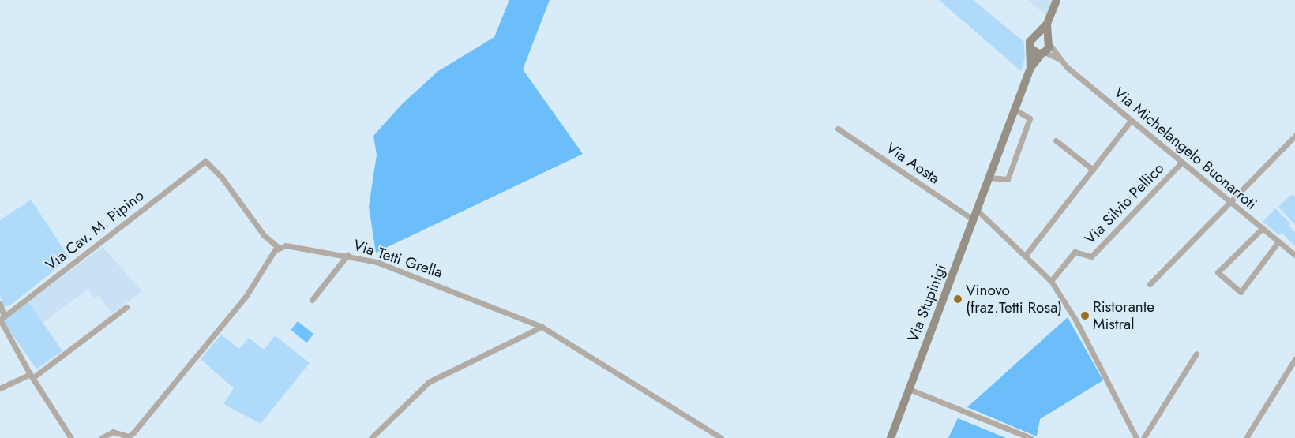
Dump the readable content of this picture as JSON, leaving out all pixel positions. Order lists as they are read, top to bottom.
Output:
{
  "streets": {
    "street": [
      "Via Michelangelo Buonarroti",
      "Via Aosta",
      "Via Silvio Pellico",
      "Via Cav. M. Pipino",
      "Via Tetti Grella",
      "Via Stupinigi"
    ]
  },
  "crossings": [
    ["Via Michelangelo Buonarroti", "Via Silvio Pellico"],
    ["Via Michelangelo Buonarroti", "Via Stupinigi"],
    ["Via Aosta", "Via Stupinigi"],
    ["Via Cav. M. Pipino", "Via Tetti Grella"]
  ],
  "places": ["Vinovo (fraz.Tetti Rosa)", "Ristorante Mistral"]
}
